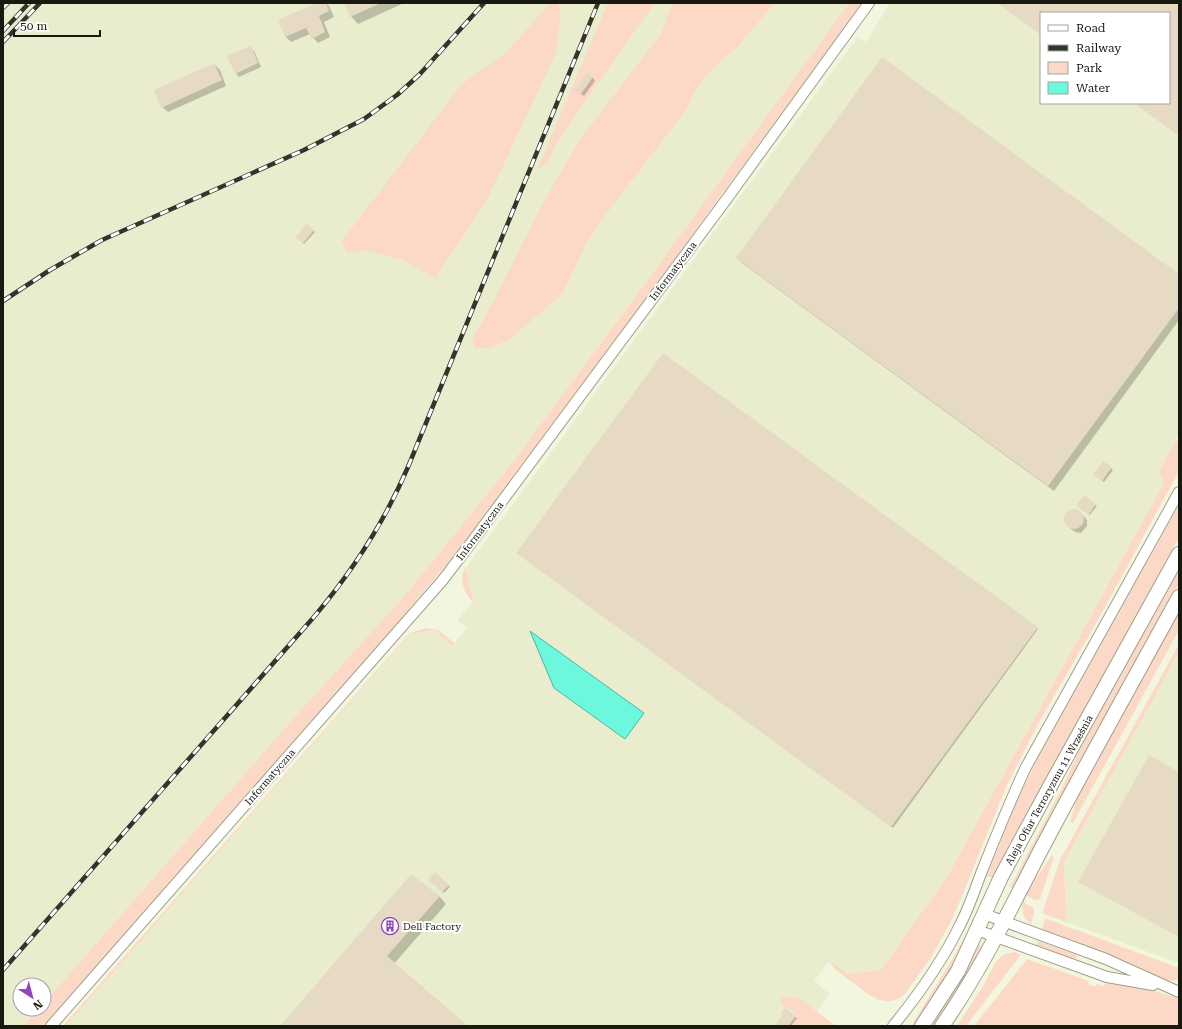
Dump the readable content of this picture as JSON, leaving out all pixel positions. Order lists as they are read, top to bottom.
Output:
{
  "streets": {
    "street": ["Informatyczna", "Aleja Ofiar Terroryzmu 11 Września"]
  },
  "places": {
    "building": ["Dell Factory"]
  },
  "legend": [
    "Road",
    "Railway",
    "Park",
    "Water"
  ],
  "scale_bar": "50 m",
  "north": "bottom right"
}
